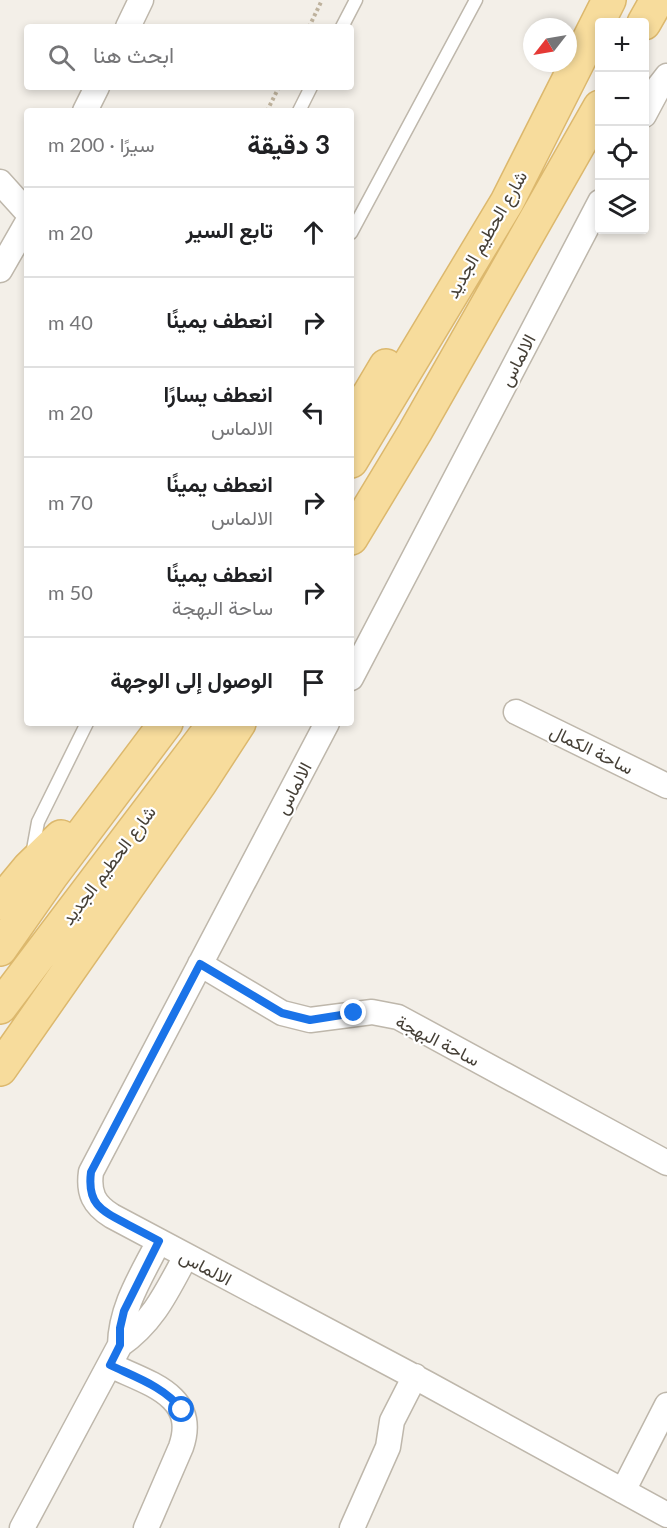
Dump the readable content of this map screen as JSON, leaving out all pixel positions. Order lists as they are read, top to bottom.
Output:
{
  "streets": {
    "main road": ["شارع الحطيم الجديد"],
    "street": ["الالماس", "ساحة الكمال", "ساحة البهجة"]
  },
  "crossings": [
    ["الالماس", "ساحة البهجة"]
  ],
  "north": "bottom left",
  "page": {
    "map_buttons": ["+", "−"],
    "search": "ابحث هنا",
    "heading": ["3 دقيقة", "سيرًا · 200 m"],
    "list": [
      ["تابع السير", "20 m"],
      ["انعطف يمينًا", "40 m"],
      ["انعطف يسارًا", "الالماس", "20 m"],
      ["انعطف يمينًا", "الالماس", "70 m"],
      ["انعطف يمينًا", "ساحة البهجة", "50 m"],
      "الوصول إلى الوجهة"
    ]
  }
}
